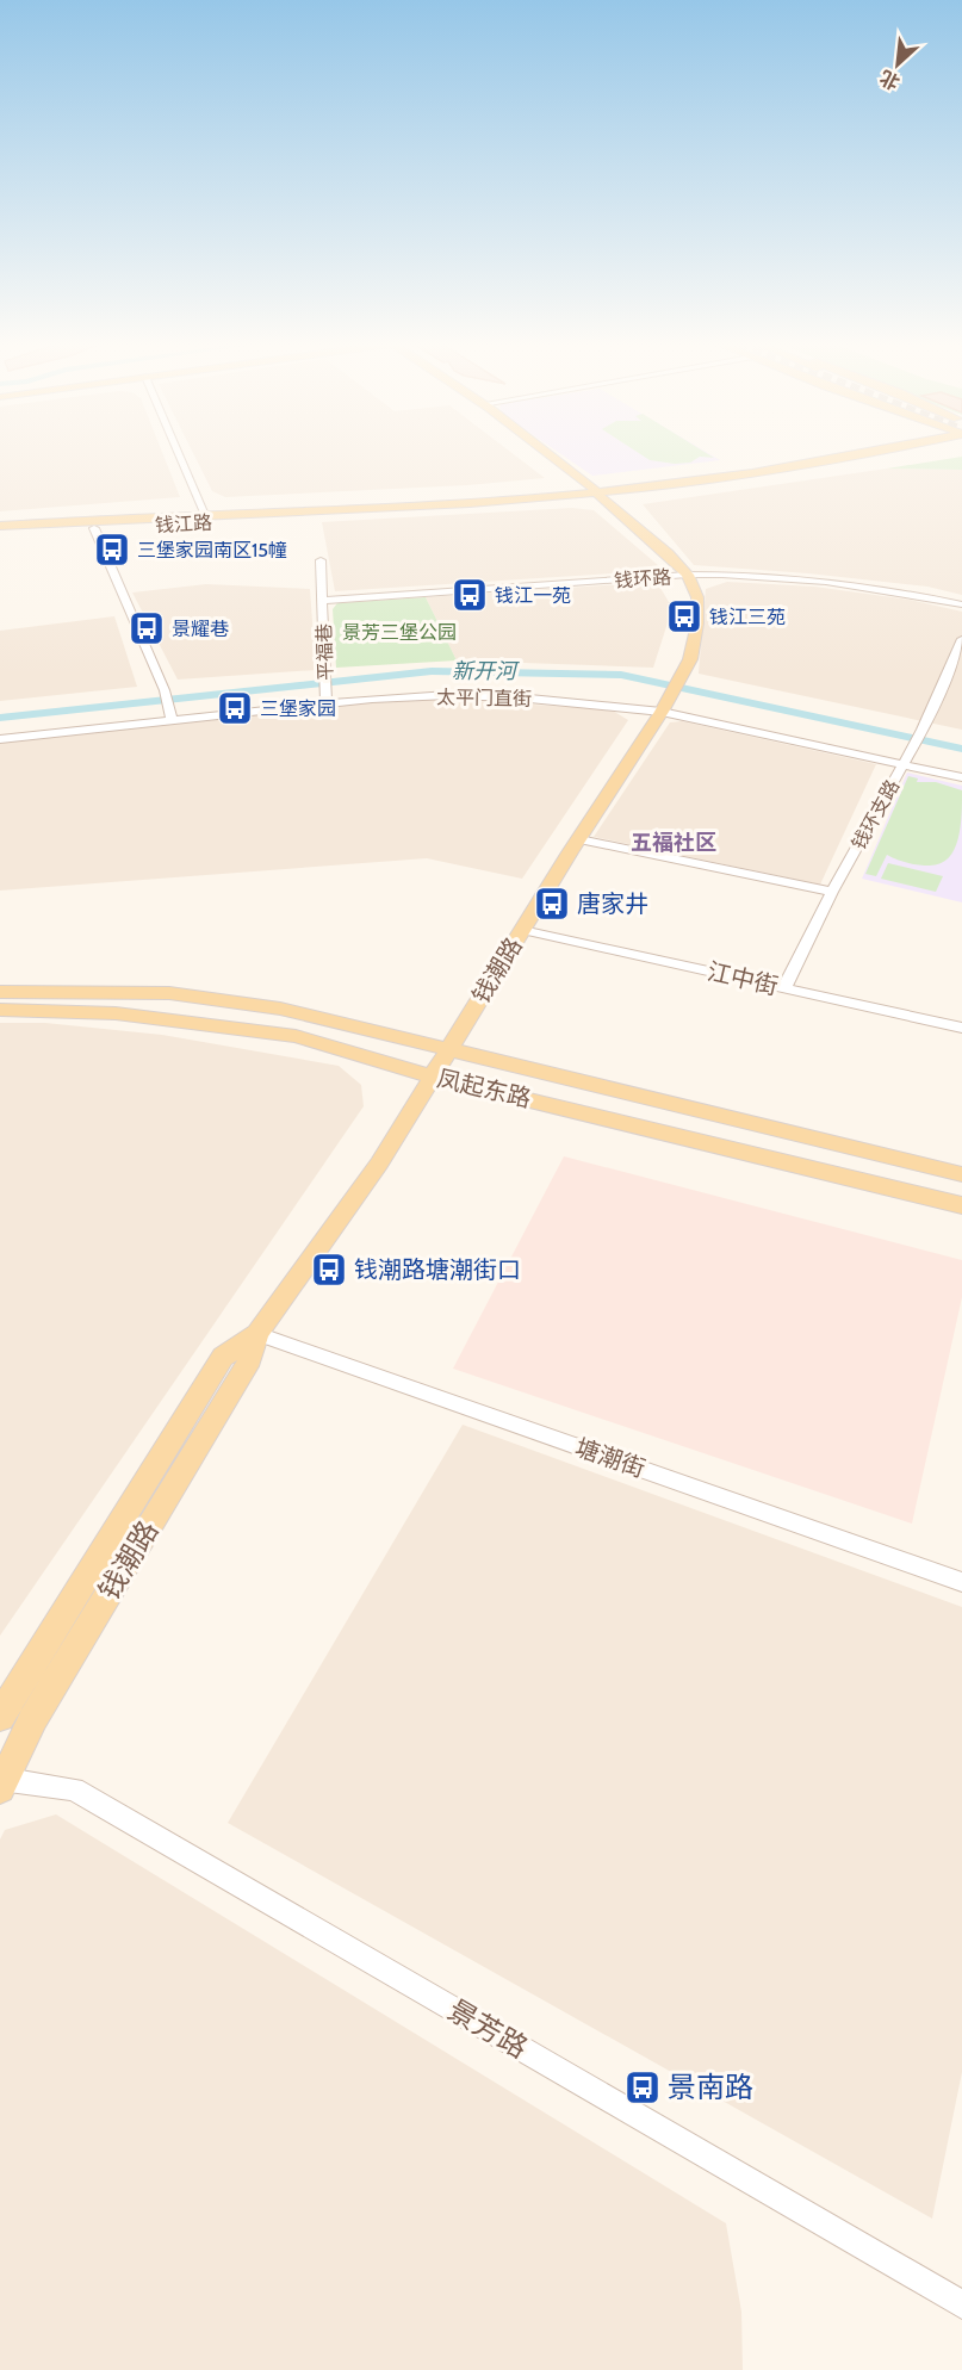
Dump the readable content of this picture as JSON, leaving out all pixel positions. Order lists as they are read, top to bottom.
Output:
{
  "streets": {
    "main road": ["钱江路", "钱潮路", "凤起东路"],
    "street": [
      "钱环路",
      "平福巷",
      "太平门直街",
      "钱环支路",
      "江中街",
      "塘潮街",
      "景芳路"
    ]
  },
  "crossings": [
    ["钱江路", "钱潮路"],
    ["钱环路", "平福巷"],
    ["钱环路", "钱潮路"],
    ["平福巷", "太平门直街"],
    ["太平门直街", "钱环支路"],
    ["太平门直街", "钱潮路"],
    ["钱环支路", "江中街"],
    ["钱潮路", "江中街"],
    ["钱潮路", "凤起东路"],
    ["钱潮路", "塘潮街"],
    ["钱潮路", "景芳路"]
  ],
  "districts": ["五福社区"],
  "water": ["新开河"],
  "parks": ["景芳三堡公园"],
  "places": {
    "bus stop": [
      "三堡家园南区15幢",
      "钱江一苑",
      "钱江三苑",
      "景耀巷",
      "三堡家园",
      "唐家井",
      "钱潮路塘潮街口",
      "景南路"
    ]
  },
  "north": "bottom left"
}
